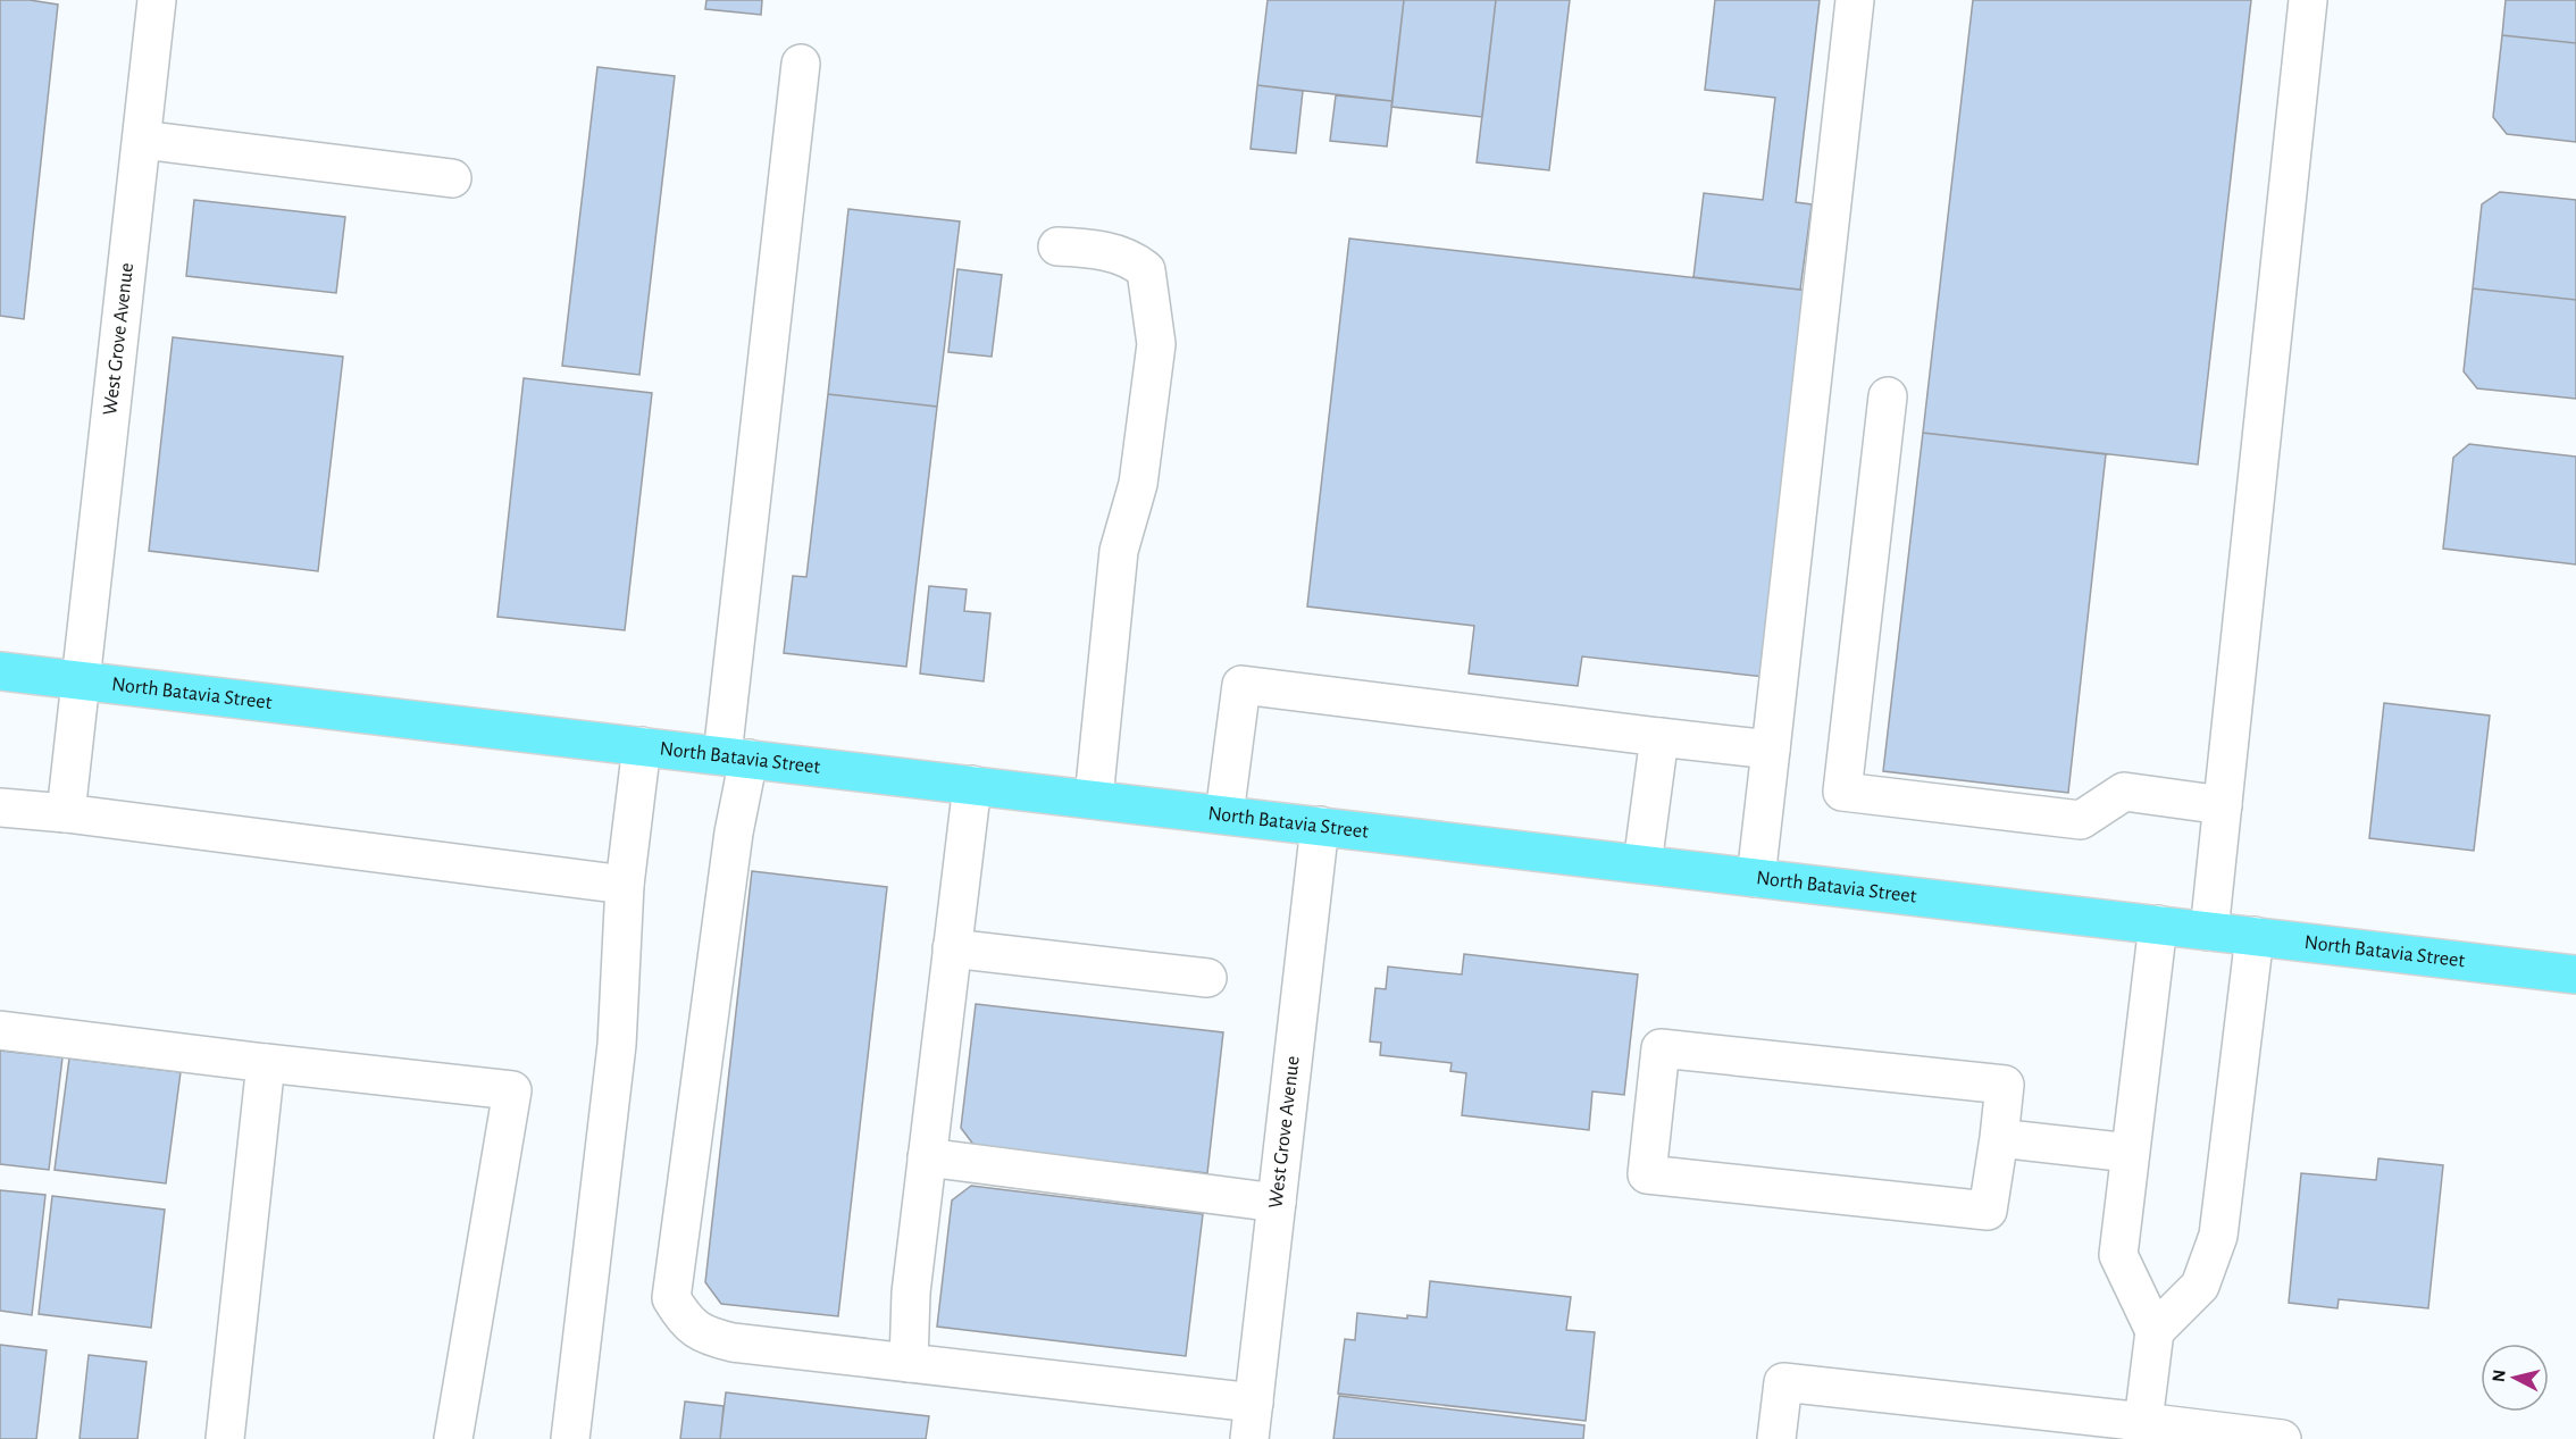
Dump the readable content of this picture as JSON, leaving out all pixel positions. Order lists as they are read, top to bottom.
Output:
{
  "streets": {
    "main road": ["North Batavia Street"],
    "street": ["West Grove Avenue"]
  },
  "crossings": [
    ["West Grove Avenue", "North Batavia Street"]
  ],
  "north": "left"
}
